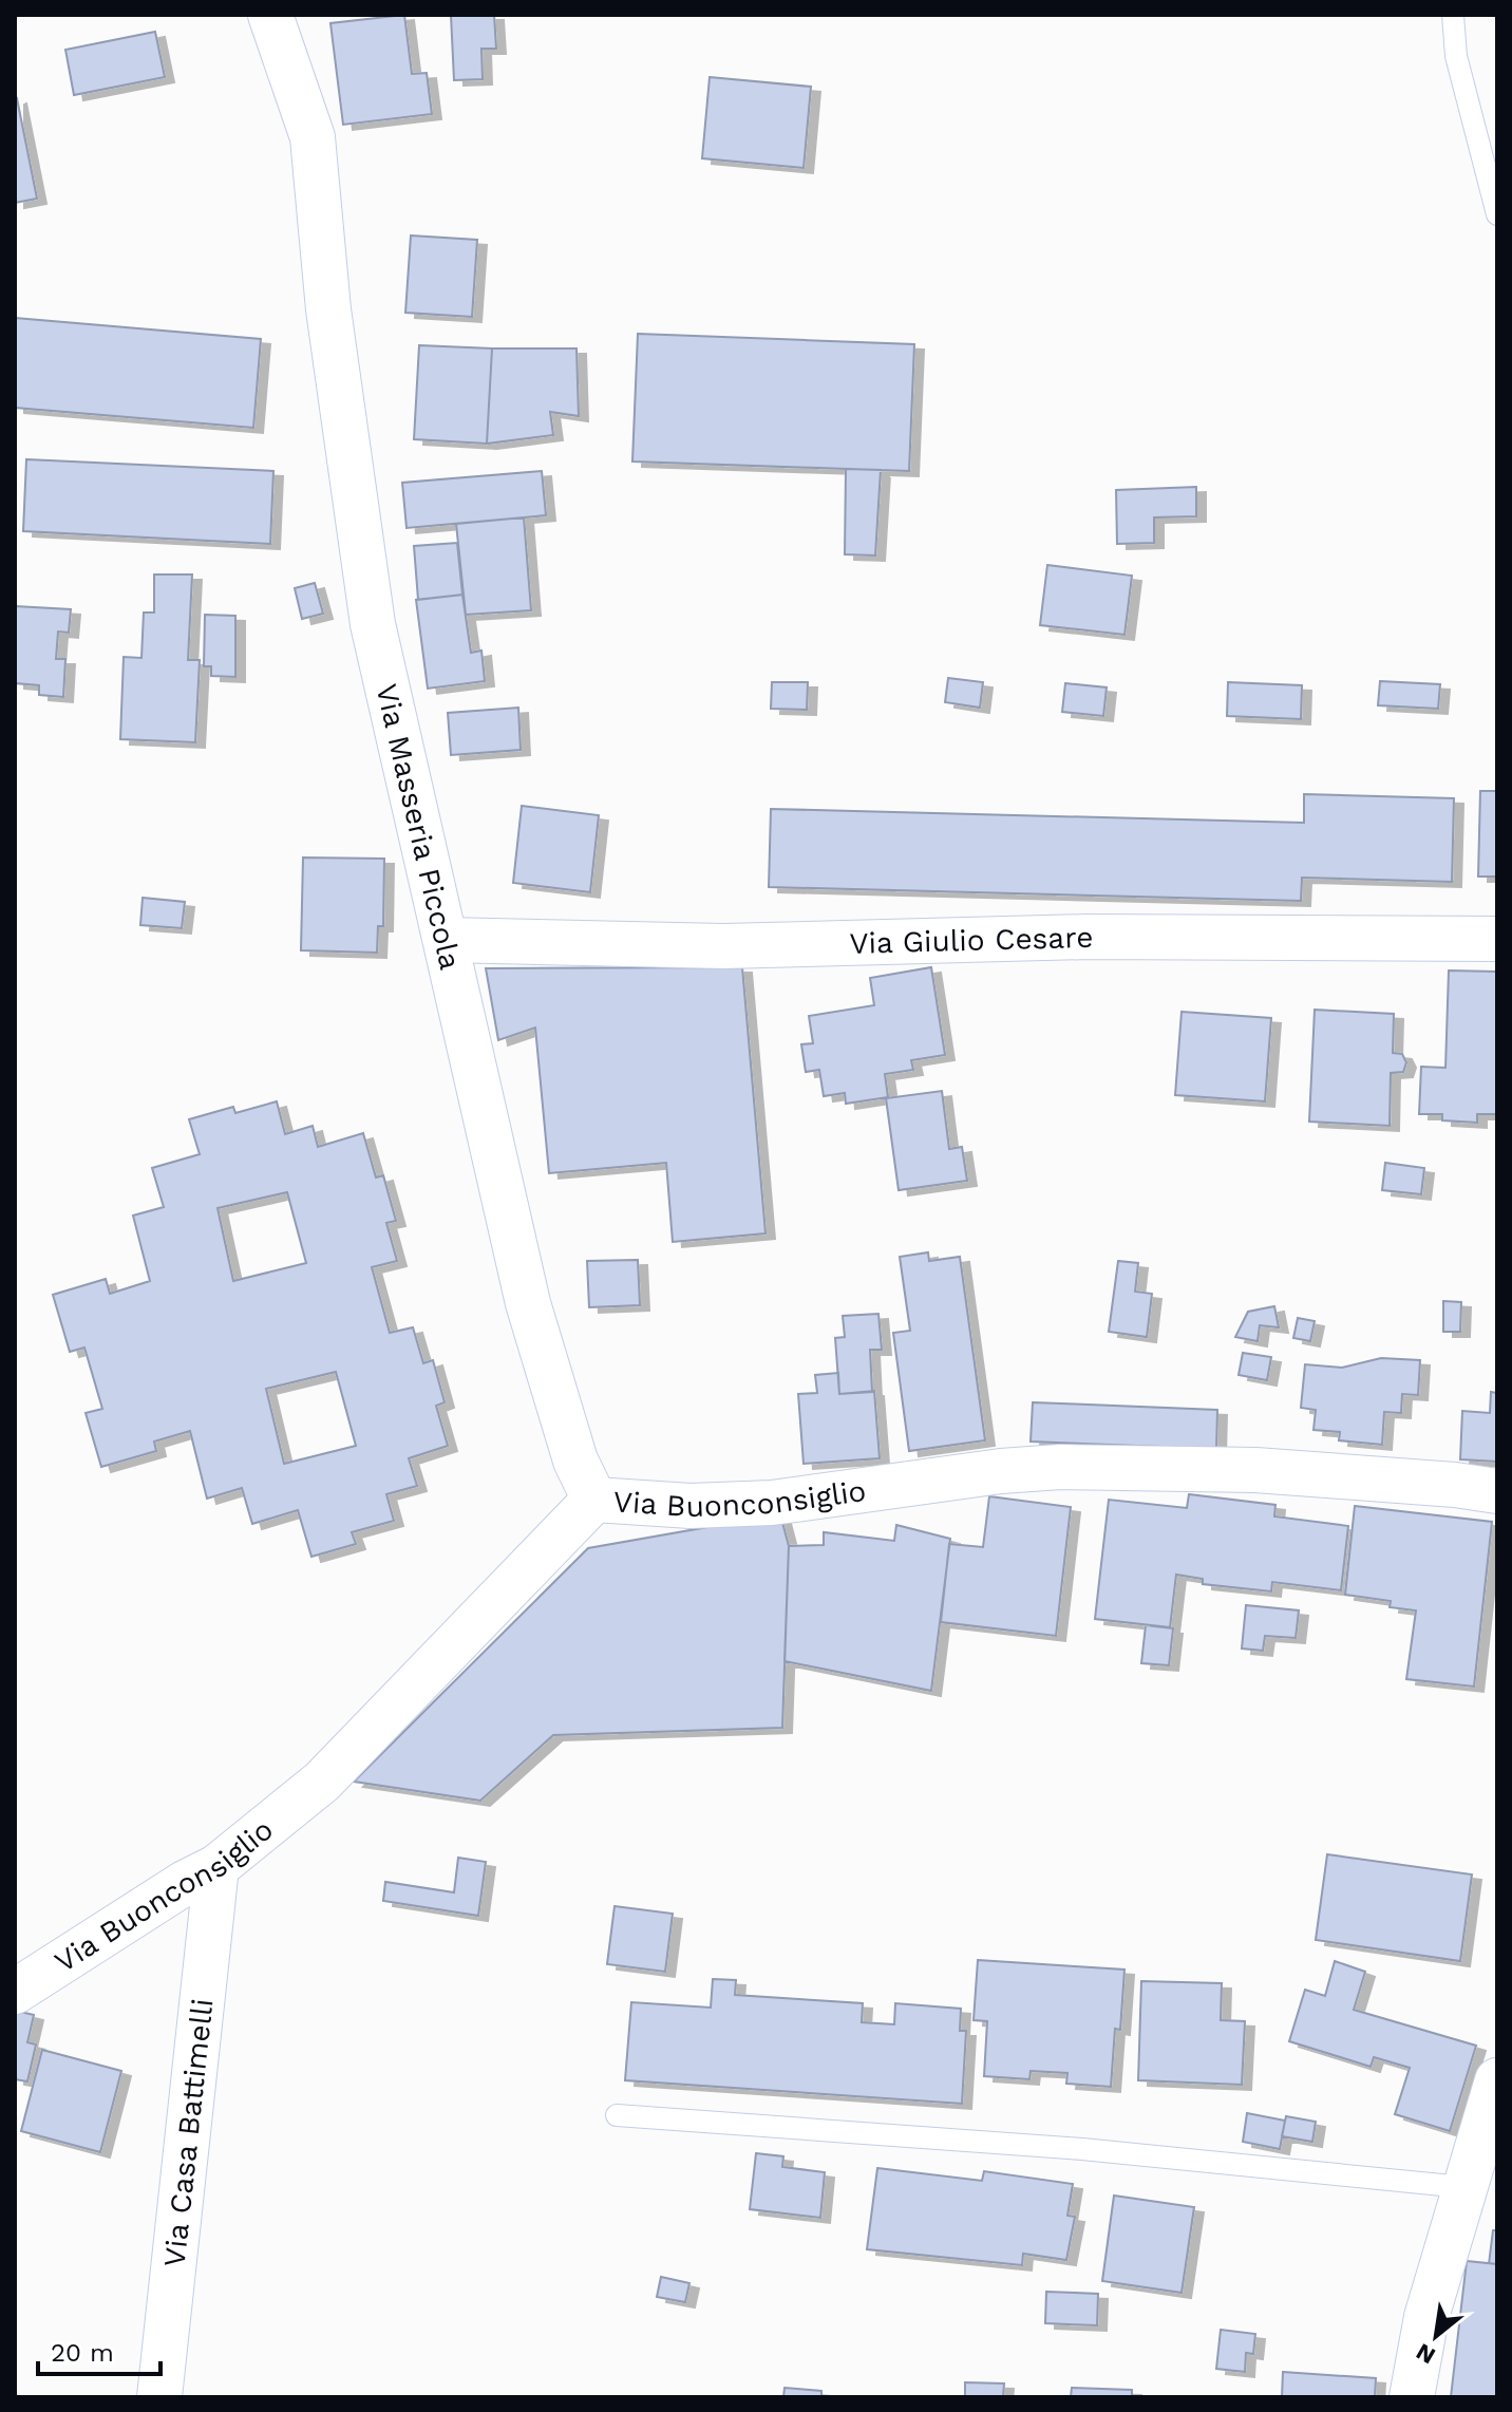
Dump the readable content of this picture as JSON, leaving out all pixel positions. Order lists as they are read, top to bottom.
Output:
{
  "streets": {
    "street": [
      "Via Masseria Piccola",
      "Via Giulio Cesare",
      "Via Buonconsiglio",
      "Via Casa Battimelli"
    ]
  },
  "crossings": [
    ["Via Masseria Piccola", "Via Giulio Cesare"],
    ["Via Masseria Piccola", "Via Buonconsiglio"],
    ["Via Buonconsiglio", "Via Casa Battimelli"]
  ],
  "scale_bar": "20 m",
  "north": "bottom left"
}
